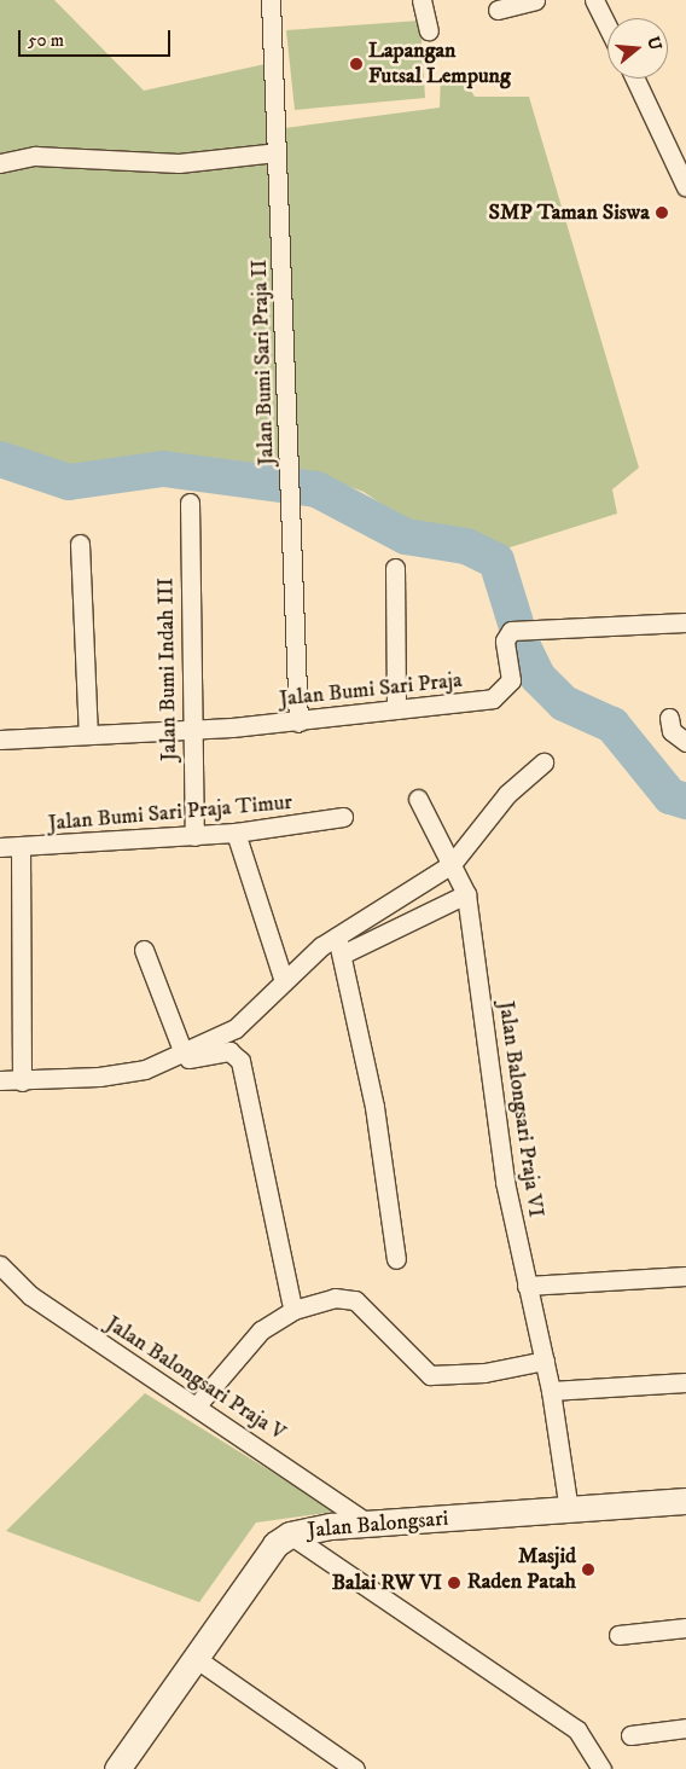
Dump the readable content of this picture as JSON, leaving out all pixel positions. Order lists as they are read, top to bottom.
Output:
{
  "streets": {
    "street": [
      "Jalan Bumi Sari Praja II",
      "Jalan Bumi Indah III",
      "Jalan Bumi Sari Praja",
      "Jalan Bumi Sari Praja Timur",
      "Jalan Balongsari Praja VI",
      "Jalan Balongsari Praja V",
      "Jalan Balongsari"
    ]
  },
  "crossings": [
    ["Jalan Bumi Sari Praja II", "Jalan Bumi Sari Praja"],
    ["Jalan Bumi Indah III", "Jalan Bumi Sari Praja"],
    ["Jalan Bumi Indah III", "Jalan Bumi Sari Praja Timur"],
    ["Jalan Balongsari Praja VI", "Jalan Balongsari"],
    ["Jalan Balongsari Praja V", "Jalan Balongsari"]
  ],
  "places": [
    "Lapangan Futsal Lempung",
    "SMP Taman Siswa",
    "Masjid Raden Patah",
    "Balai RW VI"
  ],
  "scale_bar": "50 m",
  "north": "right"
}
